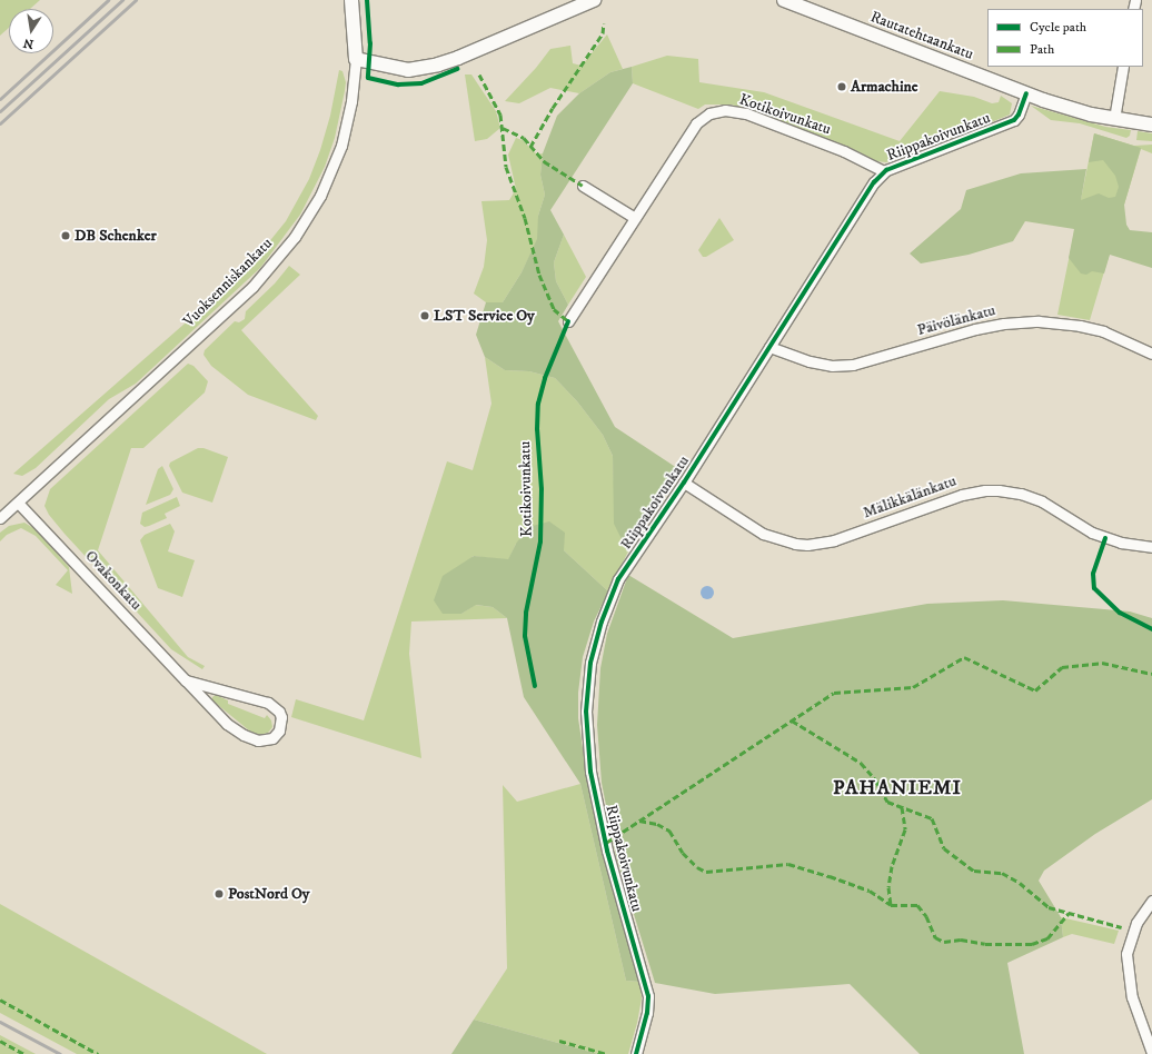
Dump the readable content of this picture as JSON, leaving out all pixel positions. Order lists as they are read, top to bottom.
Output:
{
  "streets": {
    "street": [
      "Rautatehtaankatu",
      "Kotikoivunkatu",
      "Riippakoivunkatu",
      "Vuoksenniskankatu",
      "Päivölänkatu",
      "Mälikkälänkatu",
      "Ovakonkatu"
    ]
  },
  "crossings": [
    ["Rautatehtaankatu", "Riippakoivunkatu"],
    ["Kotikoivunkatu", "Riippakoivunkatu"],
    ["Riippakoivunkatu", "Päivölänkatu"],
    ["Riippakoivunkatu", "Mälikkälänkatu"],
    ["Vuoksenniskankatu", "Ovakonkatu"]
  ],
  "districts": ["PAHANIEMI"],
  "places": [
    "Armachine",
    "DB Schenker",
    "LST Service Oy",
    "PostNord Oy"
  ],
  "legend": ["Cycle path", "Path"],
  "north": "bottom"
}
